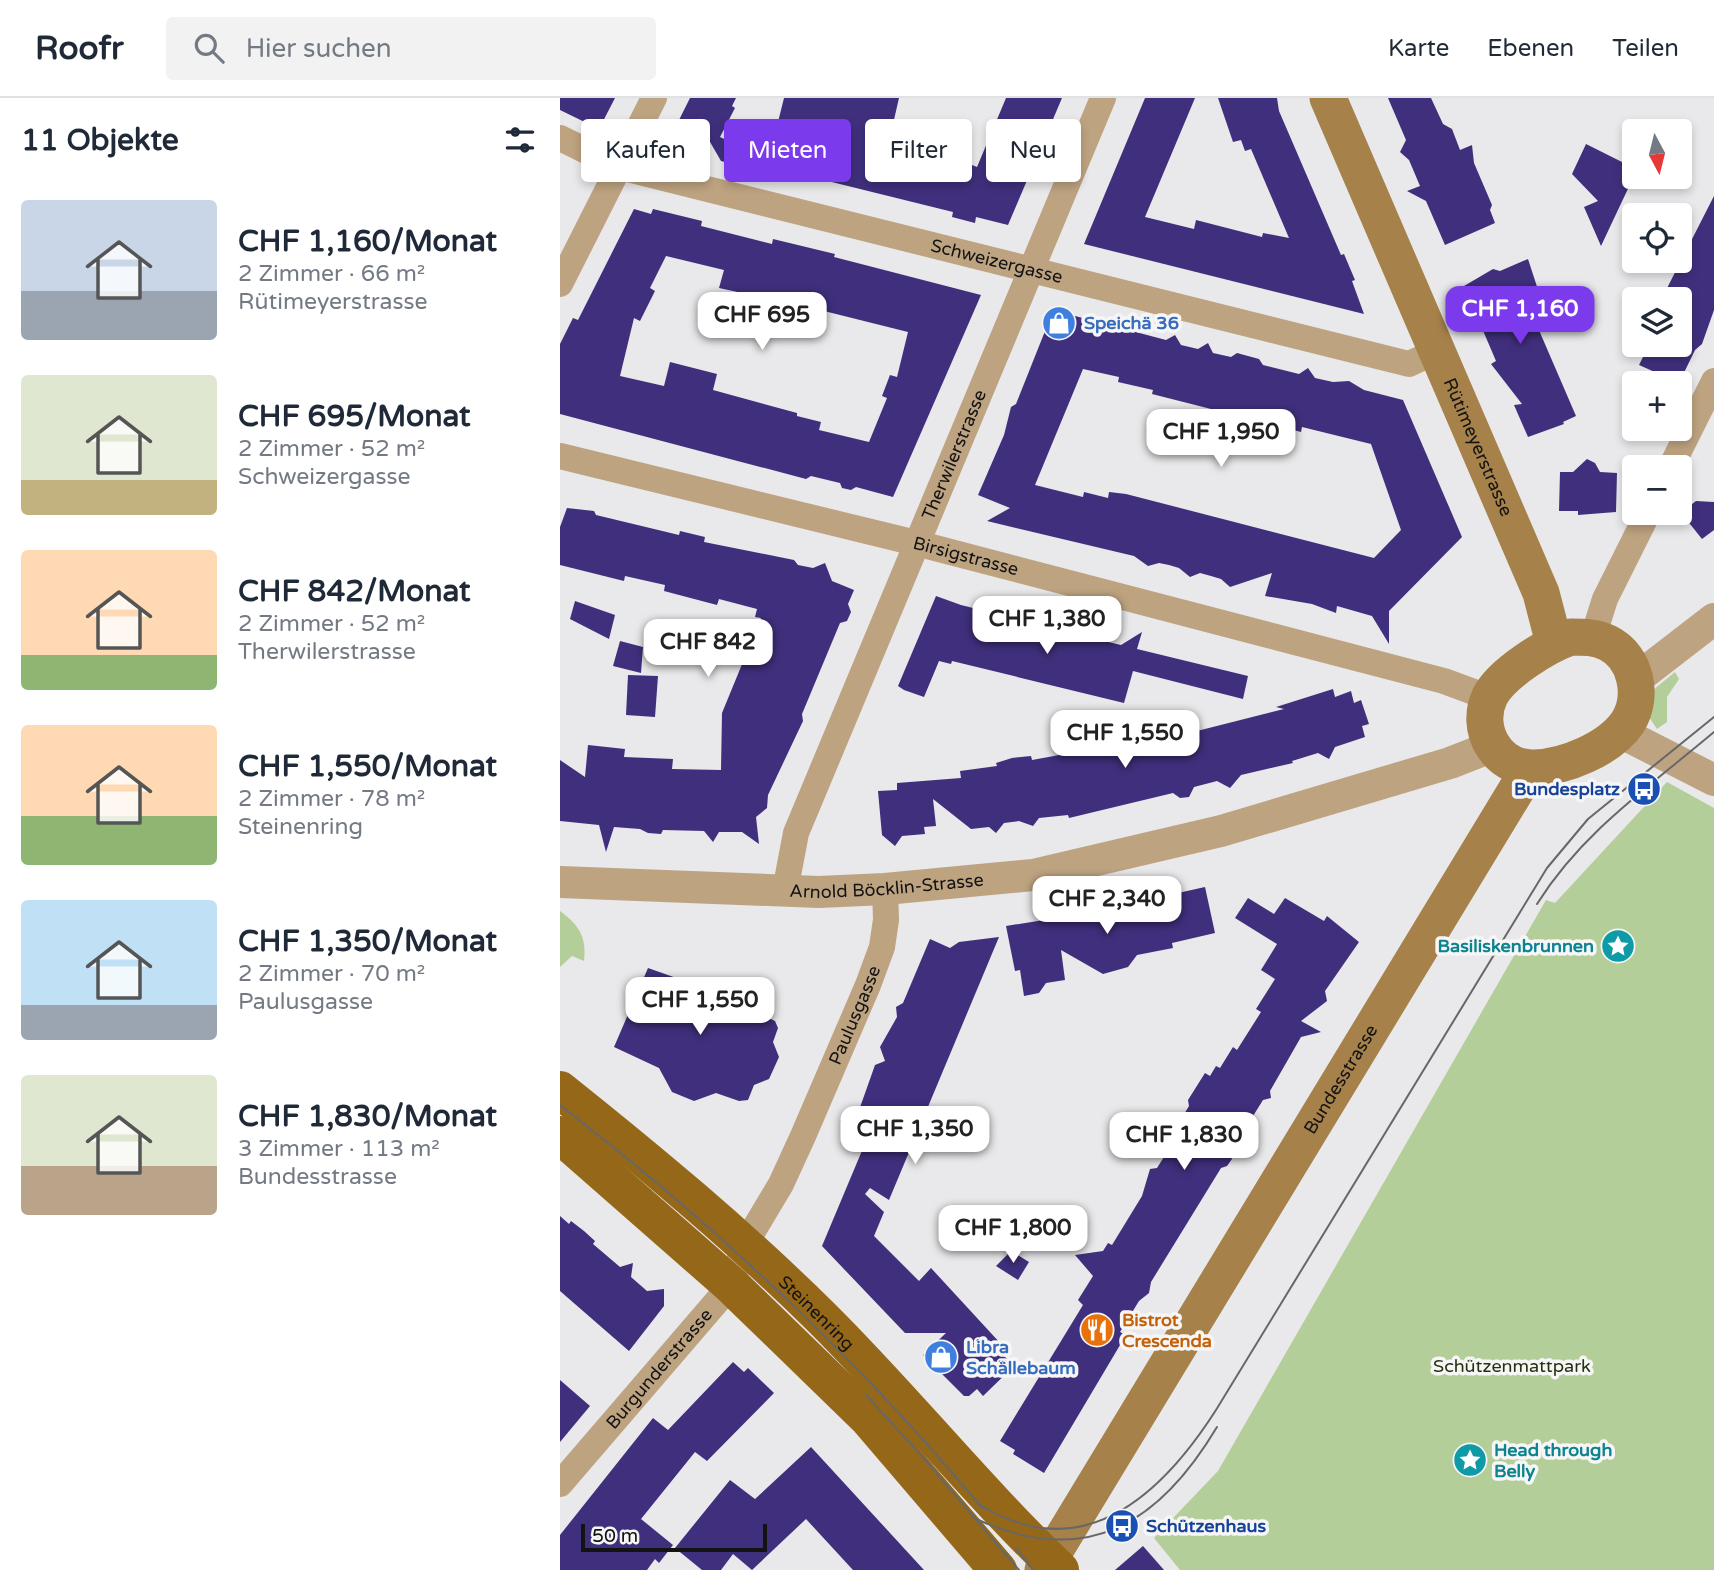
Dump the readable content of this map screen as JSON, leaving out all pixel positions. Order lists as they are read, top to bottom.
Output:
{
  "streets": {
    "main road": ["Rütimeyerstrasse", "Bundesstrasse", "Steinenring"],
    "street": [
      "Schweizergasse",
      "Therwilerstrasse",
      "Birsigstrasse",
      "Arnold Böcklin-Strasse",
      "Paulusgasse",
      "Burgunderstrasse"
    ]
  },
  "crossings": [
    ["Schweizergasse", "Rütimeyerstrasse"],
    ["Schweizergasse", "Therwilerstrasse"],
    ["Rütimeyerstrasse", "Birsigstrasse"],
    ["Rütimeyerstrasse", "Arnold Böcklin-Strasse"],
    ["Rütimeyerstrasse", "Bundesstrasse"],
    ["Therwilerstrasse", "Birsigstrasse"],
    ["Therwilerstrasse", "Arnold Böcklin-Strasse"],
    ["Birsigstrasse", "Arnold Böcklin-Strasse"],
    ["Birsigstrasse", "Bundesstrasse"],
    ["Arnold Böcklin-Strasse", "Paulusgasse"],
    ["Arnold Böcklin-Strasse", "Bundesstrasse"],
    ["Paulusgasse", "Steinenring"],
    ["Paulusgasse", "Burgunderstrasse"],
    ["Bundesstrasse", "Steinenring"],
    ["Steinenring", "Burgunderstrasse"]
  ],
  "parks": ["Schützenmattpark"],
  "places": {
    "shop": ["Speichä 36", "Libra Schällebaum"],
    "bus stop": ["Bundesplatz", "Schützenhaus"],
    "place": ["Basiliskenbrunnen", "Head through Belly"],
    "restaurant": ["Bistrot Crescenda"]
  },
  "scale_bar": "50 m",
  "north": "bottom",
  "page": {
    "header": "Roofr",
    "search": "Hier suchen",
    "nav": ["Karte", "Ebenen", "Teilen"],
    "heading": "11 Objekte",
    "map_buttons": ["+", "−"],
    "chip": [
      "Kaufen",
      "Mieten",
      "Filter",
      "Neu"
    ],
    "list": [
      {
        "name": "CHF 1,160/Monat",
        "note": "2 Zimmer · 66 m² · Rütimeyerstrasse"
      },
      {
        "name": "CHF 695/Monat",
        "note": "2 Zimmer · 52 m² · Schweizergasse"
      },
      {
        "name": "CHF 842/Monat",
        "note": "2 Zimmer · 52 m² · Therwilerstrasse"
      },
      {
        "name": "CHF 1,550/Monat",
        "note": "2 Zimmer · 78 m² · Steinenring"
      },
      {
        "name": "CHF 1,350/Monat",
        "note": "2 Zimmer · 70 m² · Paulusgasse"
      },
      {
        "name": "CHF 1,830/Monat",
        "note": "3 Zimmer · 113 m² · Bundesstrasse"
      }
    ],
    "price": [
      "CHF 1,160",
      "CHF 695",
      "CHF 1,950",
      "CHF 1,380",
      "CHF 842",
      "CHF 1,550",
      "CHF 2,340",
      "CHF 1,550",
      "CHF 1,350",
      "CHF 1,830",
      "CHF 1,800"
    ],
    "scale": "50 m"
  }
}
